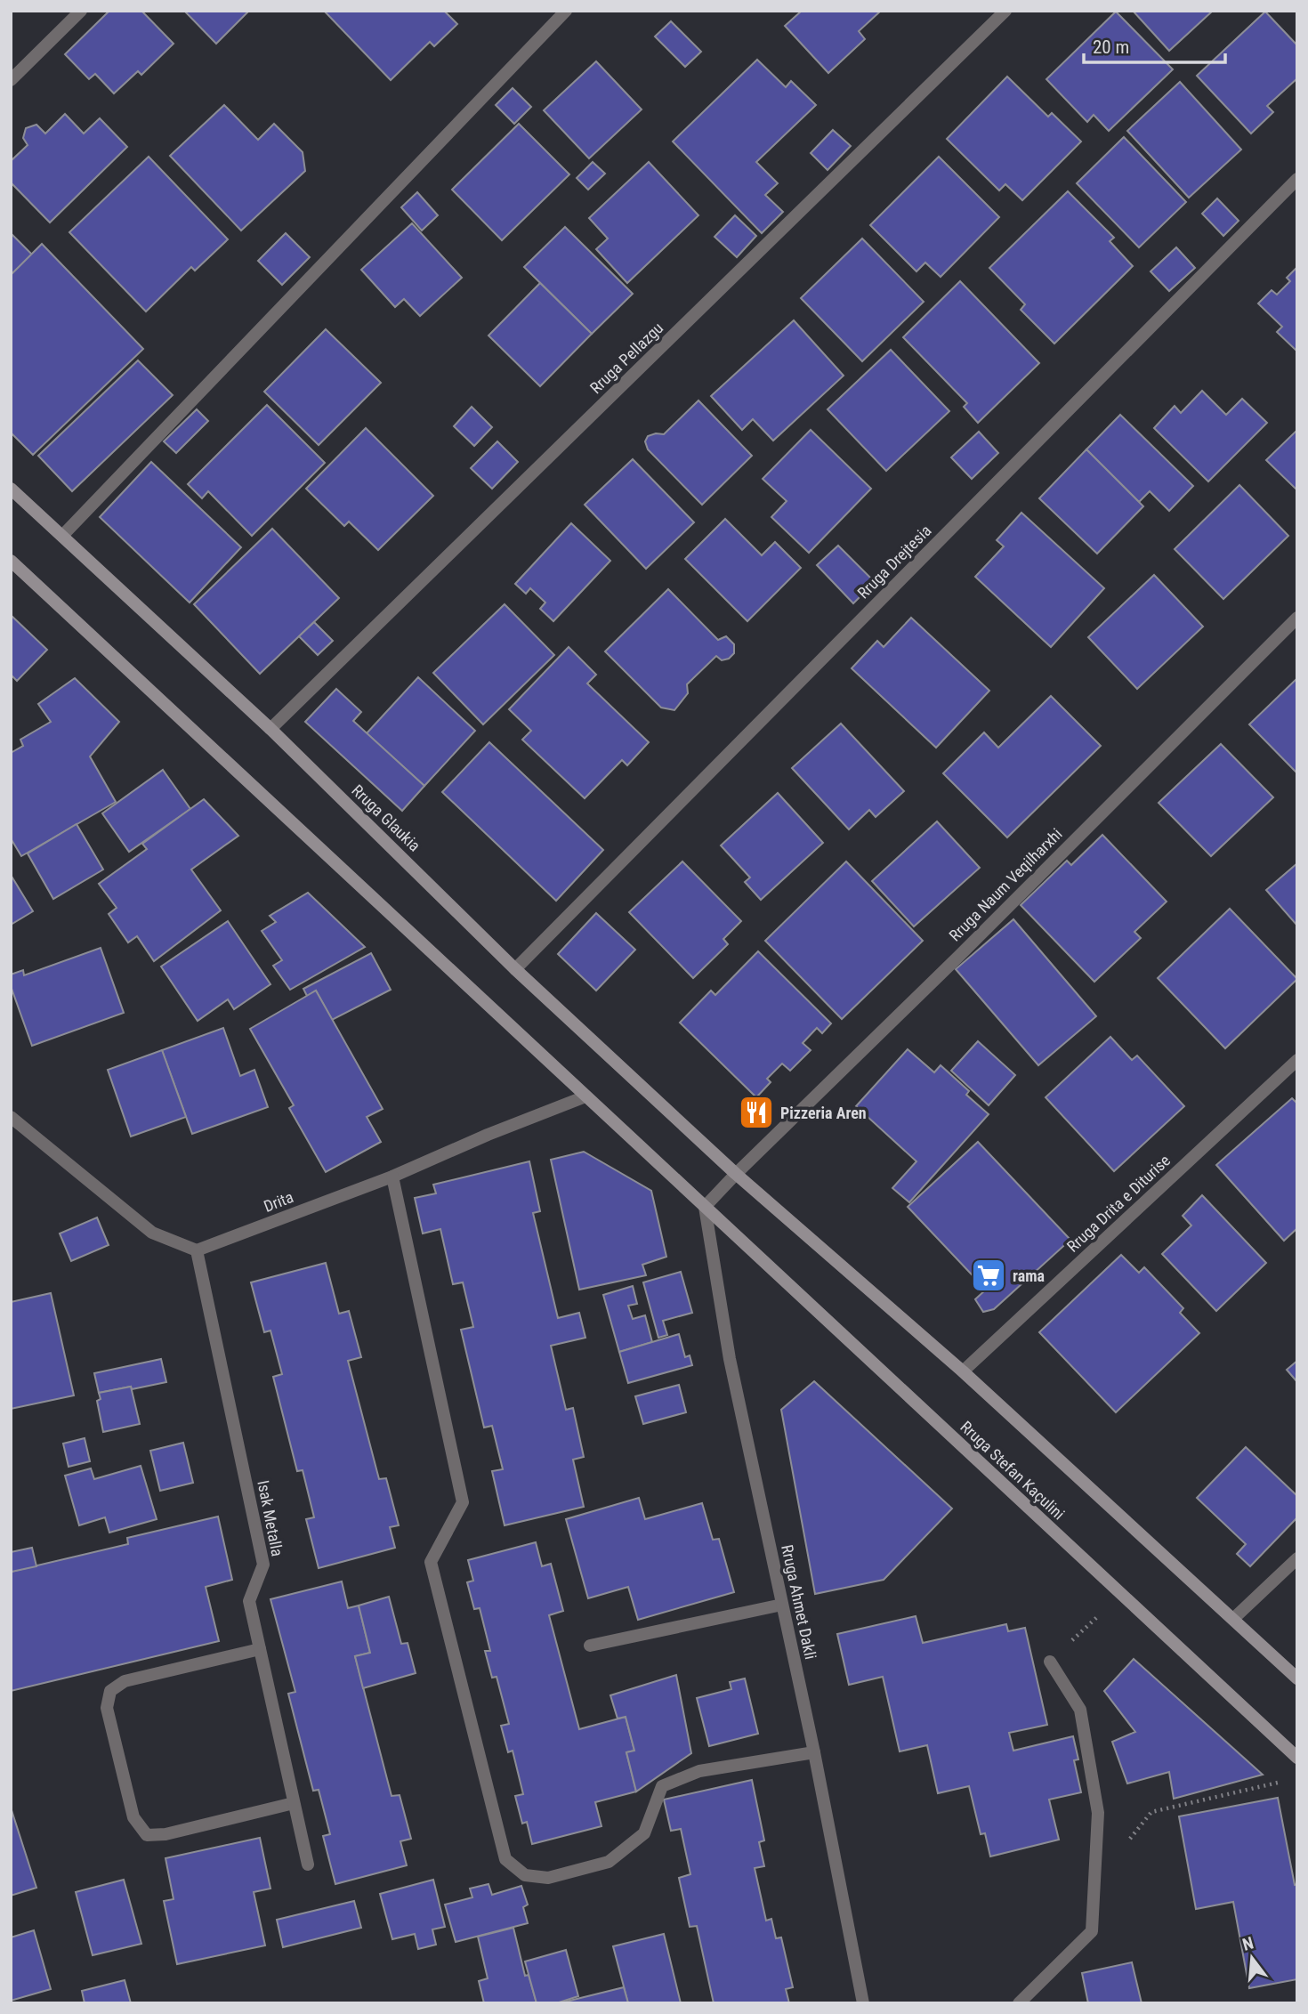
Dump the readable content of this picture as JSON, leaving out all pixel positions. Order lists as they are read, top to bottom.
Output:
{
  "streets": {
    "main road": ["Rruga Glaukia", "Rruga Stefan Kaçulini"],
    "street": [
      "Rruga Pellazgu",
      "Rruga Drejtesia",
      "Rruga Naum Veqilharxhi",
      "Drita",
      "Rruga Drita e Diturise",
      "Isak Metalla",
      "Rruga Ahmet Dakli"
    ]
  },
  "crossings": [
    ["Rruga Pellazgu", "Rruga Glaukia"],
    ["Rruga Drejtesia", "Rruga Glaukia"],
    ["Rruga Glaukia", "Rruga Naum Veqilharxhi"],
    ["Rruga Naum Veqilharxhi", "Rruga Stefan Kaçulini"],
    ["Rruga Naum Veqilharxhi", "Rruga Ahmet Dakli"],
    ["Drita", "Isak Metalla"],
    ["Rruga Stefan Kaçulini", "Rruga Ahmet Dakli"]
  ],
  "places": {
    "restaurant": ["Pizzeria Aren"],
    "supermarket": ["rama"]
  },
  "scale_bar": "20 m",
  "north": "top"
}
